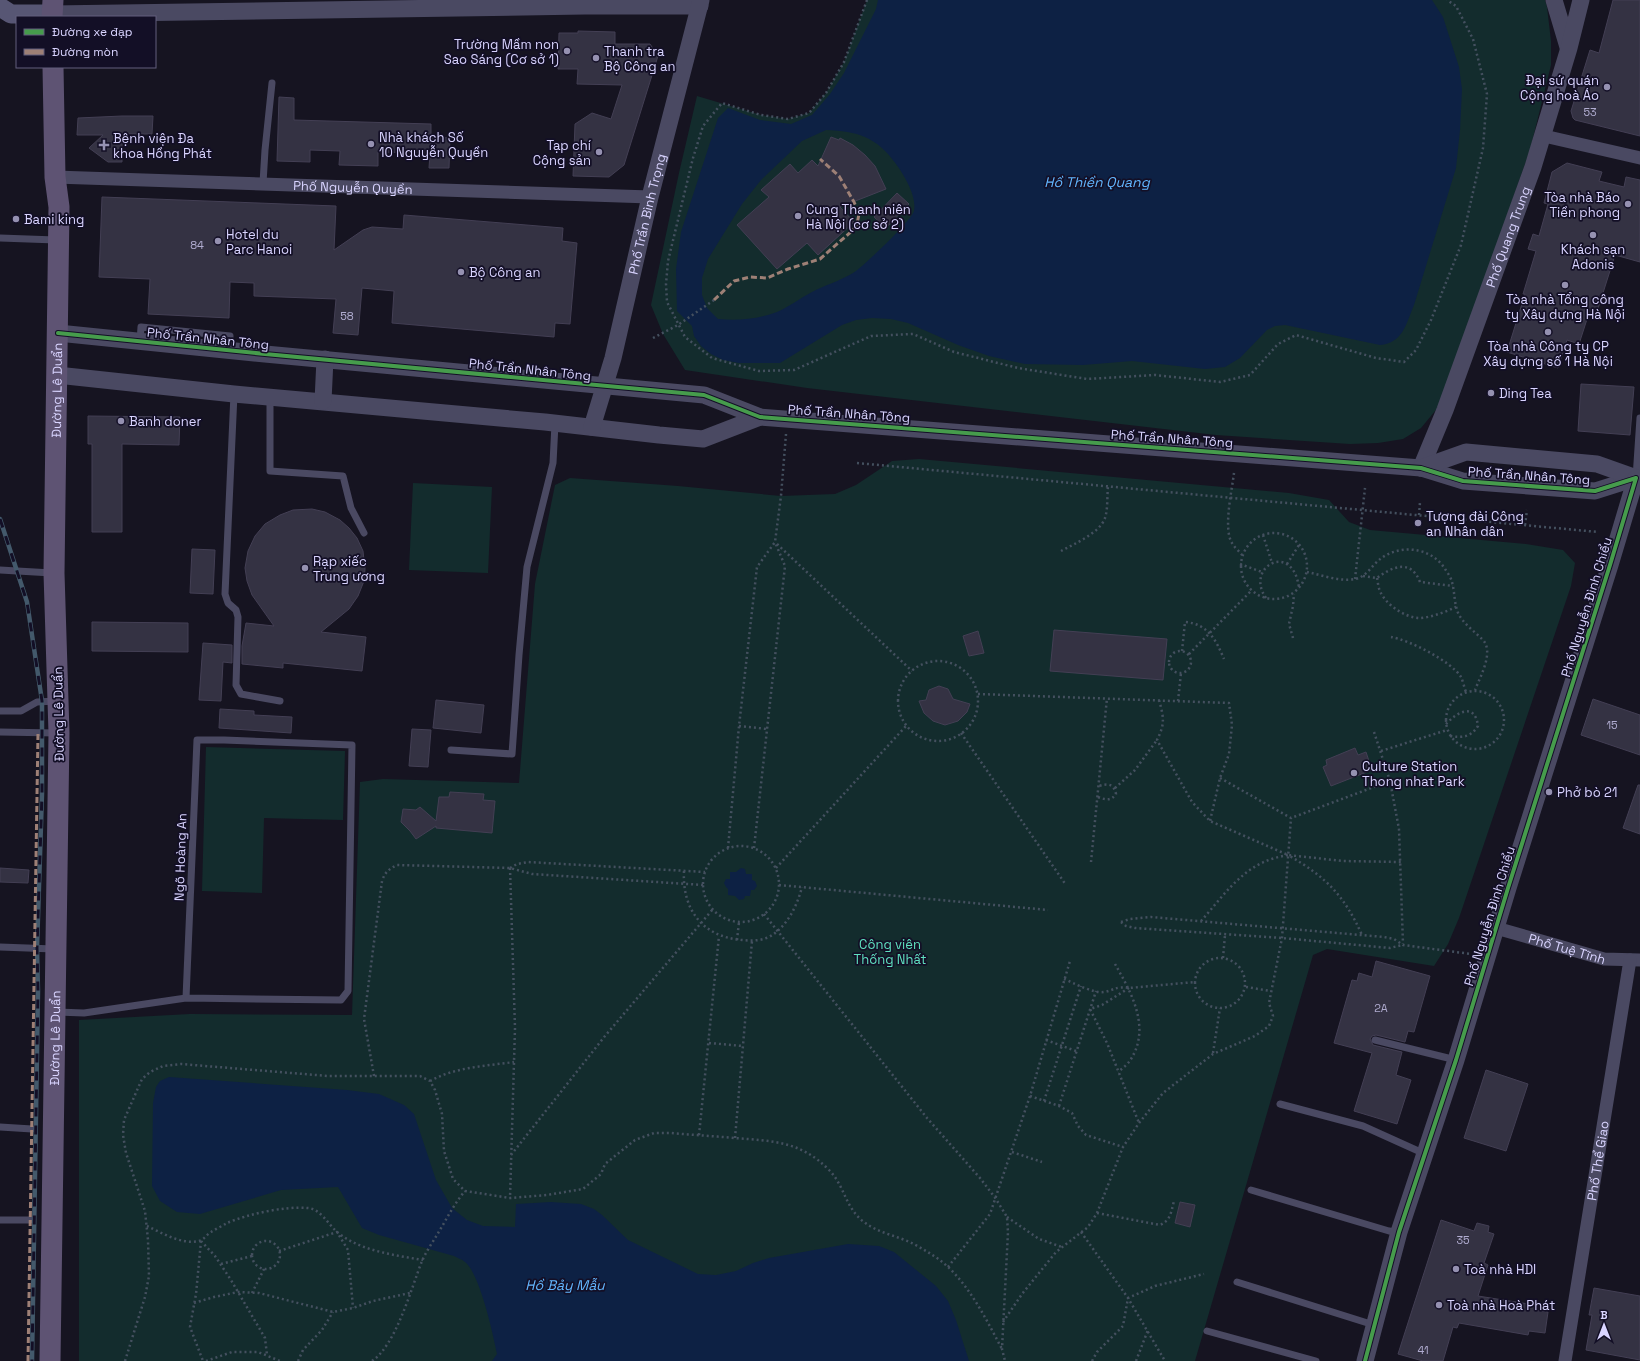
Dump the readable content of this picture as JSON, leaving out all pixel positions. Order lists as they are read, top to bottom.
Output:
{
  "streets": {
    "main road": ["Đường Lê Duẩn"],
    "street": [
      "Phố Nguyễn Quyền",
      "Phố Trần Bình Trọng",
      "Phố Quang Trung",
      "Phố Trần Nhân Tông",
      "Phố Nguyễn Đình Chiểu",
      "Phố Tuệ Tĩnh",
      "Phố Thể Giao"
    ],
    "lane": ["Ngõ Hoàng An"]
  },
  "crossings": [
    ["Phố Nguyễn Quyền", "Phố Trần Bình Trọng"],
    ["Phố Nguyễn Quyền", "Đường Lê Duẩn"],
    ["Phố Trần Bình Trọng", "Phố Trần Nhân Tông"],
    ["Phố Quang Trung", "Phố Trần Nhân Tông"],
    ["Phố Trần Nhân Tông", "Đường Lê Duẩn"],
    ["Phố Trần Nhân Tông", "Phố Nguyễn Đình Chiểu"],
    ["Phố Nguyễn Đình Chiểu", "Phố Tuệ Tĩnh"],
    ["Phố Tuệ Tĩnh", "Phố Thể Giao"]
  ],
  "water": ["Hồ Thiền Quang", "Hồ Bảy Mẫu"],
  "parks": ["Công viên Thống Nhất"],
  "places": {
    "other": [
      "Trường Mầm non Sao Sáng (Cơ sở 1)",
      "Thanh tra Bộ Công an",
      "Đại sứ quán Cộng hoà Áo",
      "Nhà khách Số 10 Nguyễn Quyền",
      "Tạp chí Cộng sản",
      "Tòa nhà Báo Tiền phong",
      "Cung Thanh niên Hà Nội (cơ sở 2)",
      "Bami king",
      "Khách sạn Adonis",
      "Hotel du Parc Hanoi",
      "Bộ Công an",
      "Tòa nhà Tổng công ty Xây dựng Hà Nội",
      "Tòa nhà Công ty CP Xây dựng số 1 Hà Nội",
      "Ding Tea",
      "Banh doner",
      "Tượng đài Công an Nhân dân",
      "Rạp xiếc Trung ương",
      "Culture Station Thong nhat Park",
      "Phở bò 21",
      "Toà nhà HDI",
      "Toà nhà Hoà Phát"
    ],
    "health": ["Bệnh viện Đa khoa Hồng Phát"]
  },
  "house_numbers": [
    "53",
    "84",
    "58",
    "15",
    "2A",
    "35",
    "41"
  ],
  "legend": ["Đường xe đạp", "Đường mòn"],
  "north": "top"
}
